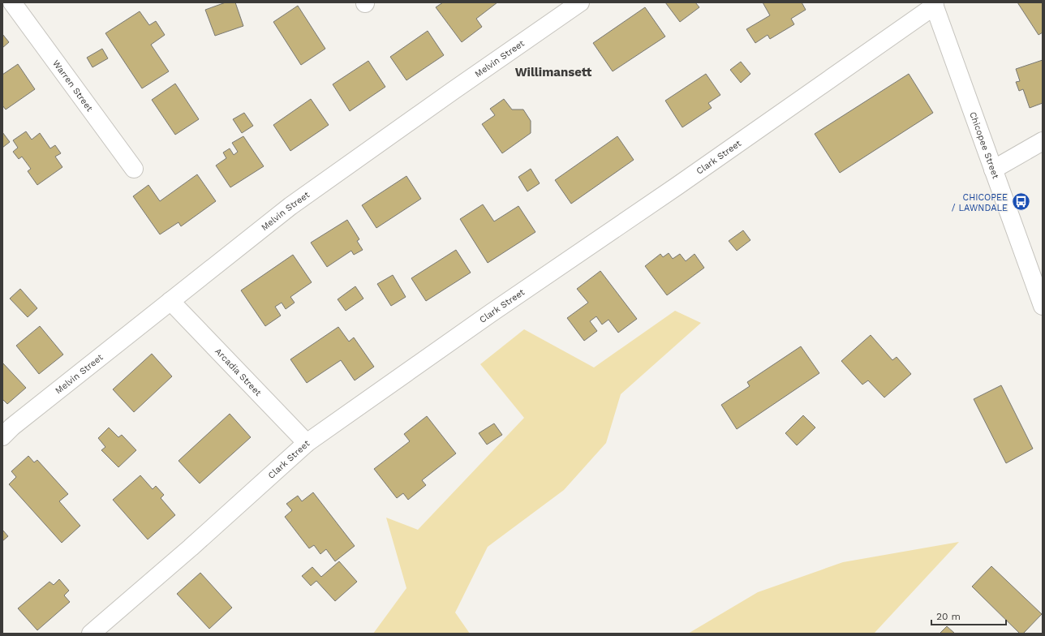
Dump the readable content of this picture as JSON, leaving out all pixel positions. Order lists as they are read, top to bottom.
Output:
{
  "streets": {
    "street": [
      "Melvin Street",
      "Warren Street",
      "Chicopee Street",
      "Clark Street",
      "Arcadia Street"
    ]
  },
  "crossings": [
    ["Melvin Street", "Arcadia Street"],
    ["Chicopee Street", "Clark Street"],
    ["Clark Street", "Arcadia Street"]
  ],
  "districts": ["Willimansett"],
  "places": {
    "bus stop": ["CHICOPEE / LAWNDALE"]
  },
  "scale_bar": "20 m"
}
